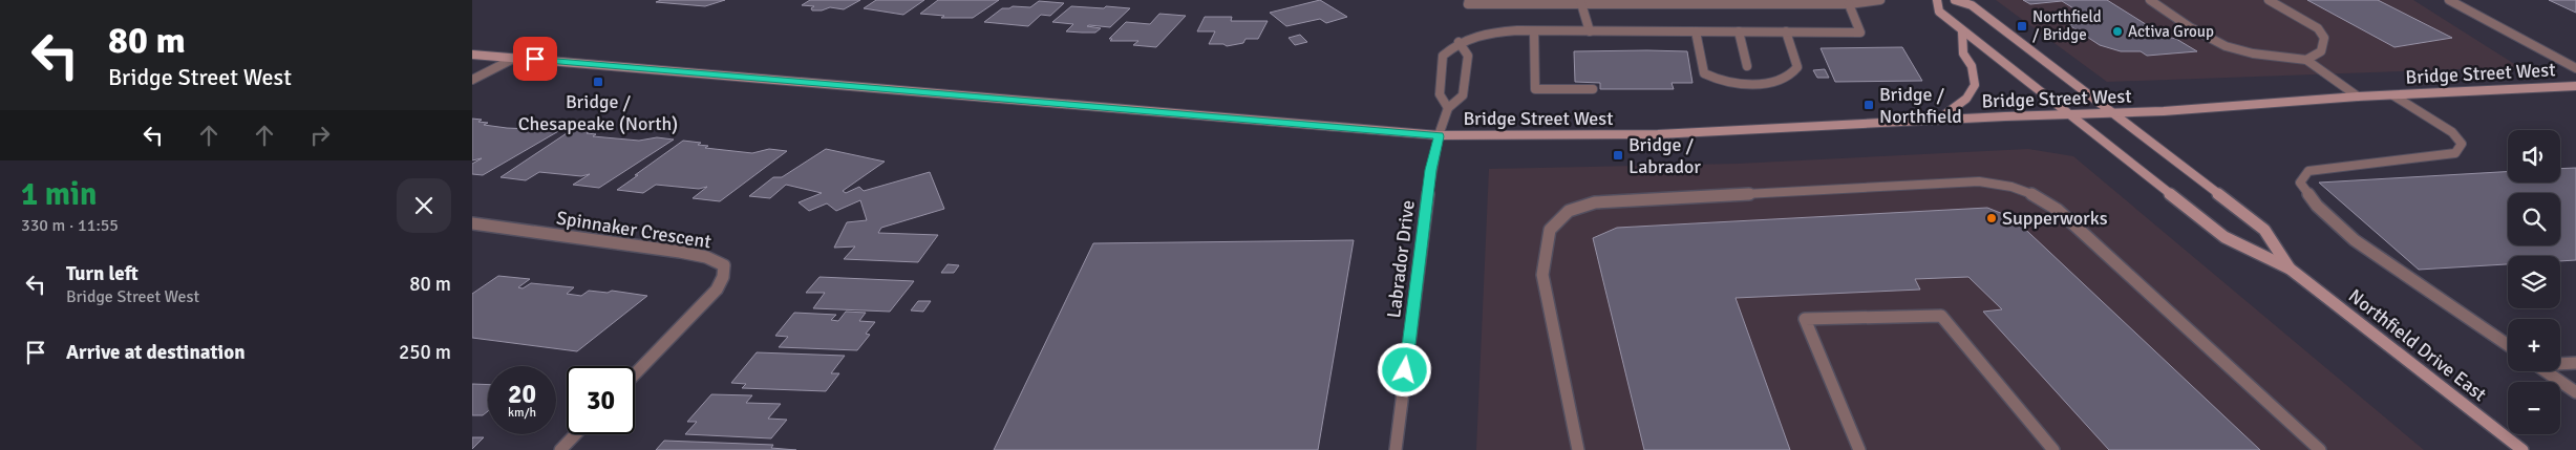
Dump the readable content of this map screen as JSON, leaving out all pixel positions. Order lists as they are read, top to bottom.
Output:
{
  "streets": {
    "main road": ["Bridge Street West", "Northfield Drive East"],
    "street": ["Spinnaker Crescent", "Labrador Drive"]
  },
  "crossings": [
    ["Bridge Street West", "Labrador Drive"],
    ["Bridge Street West", "Northfield Drive East"]
  ],
  "places": {
    "transit": [
      "Northfield / Bridge",
      "Bridge / Chesapeake (North)",
      "Bridge / Northfield",
      "Bridge / Labrador"
    ],
    "other": ["Activa Group", "Supperworks"]
  },
  "page": {
    "turn": ["80 m", "Bridge Street West"],
    "map_buttons": ["+", "−"],
    "heading": ["1 min", "330 m · 11:55"],
    "list": [
      {
        "name": "Turn left",
        "note": "Bridge Street West",
        "value": "80 m"
      },
      {
        "name": "Arrive at destination",
        "value": "250 m"
      }
    ],
    "speed": "20 km/h",
    "limit": "30"
  }
}
